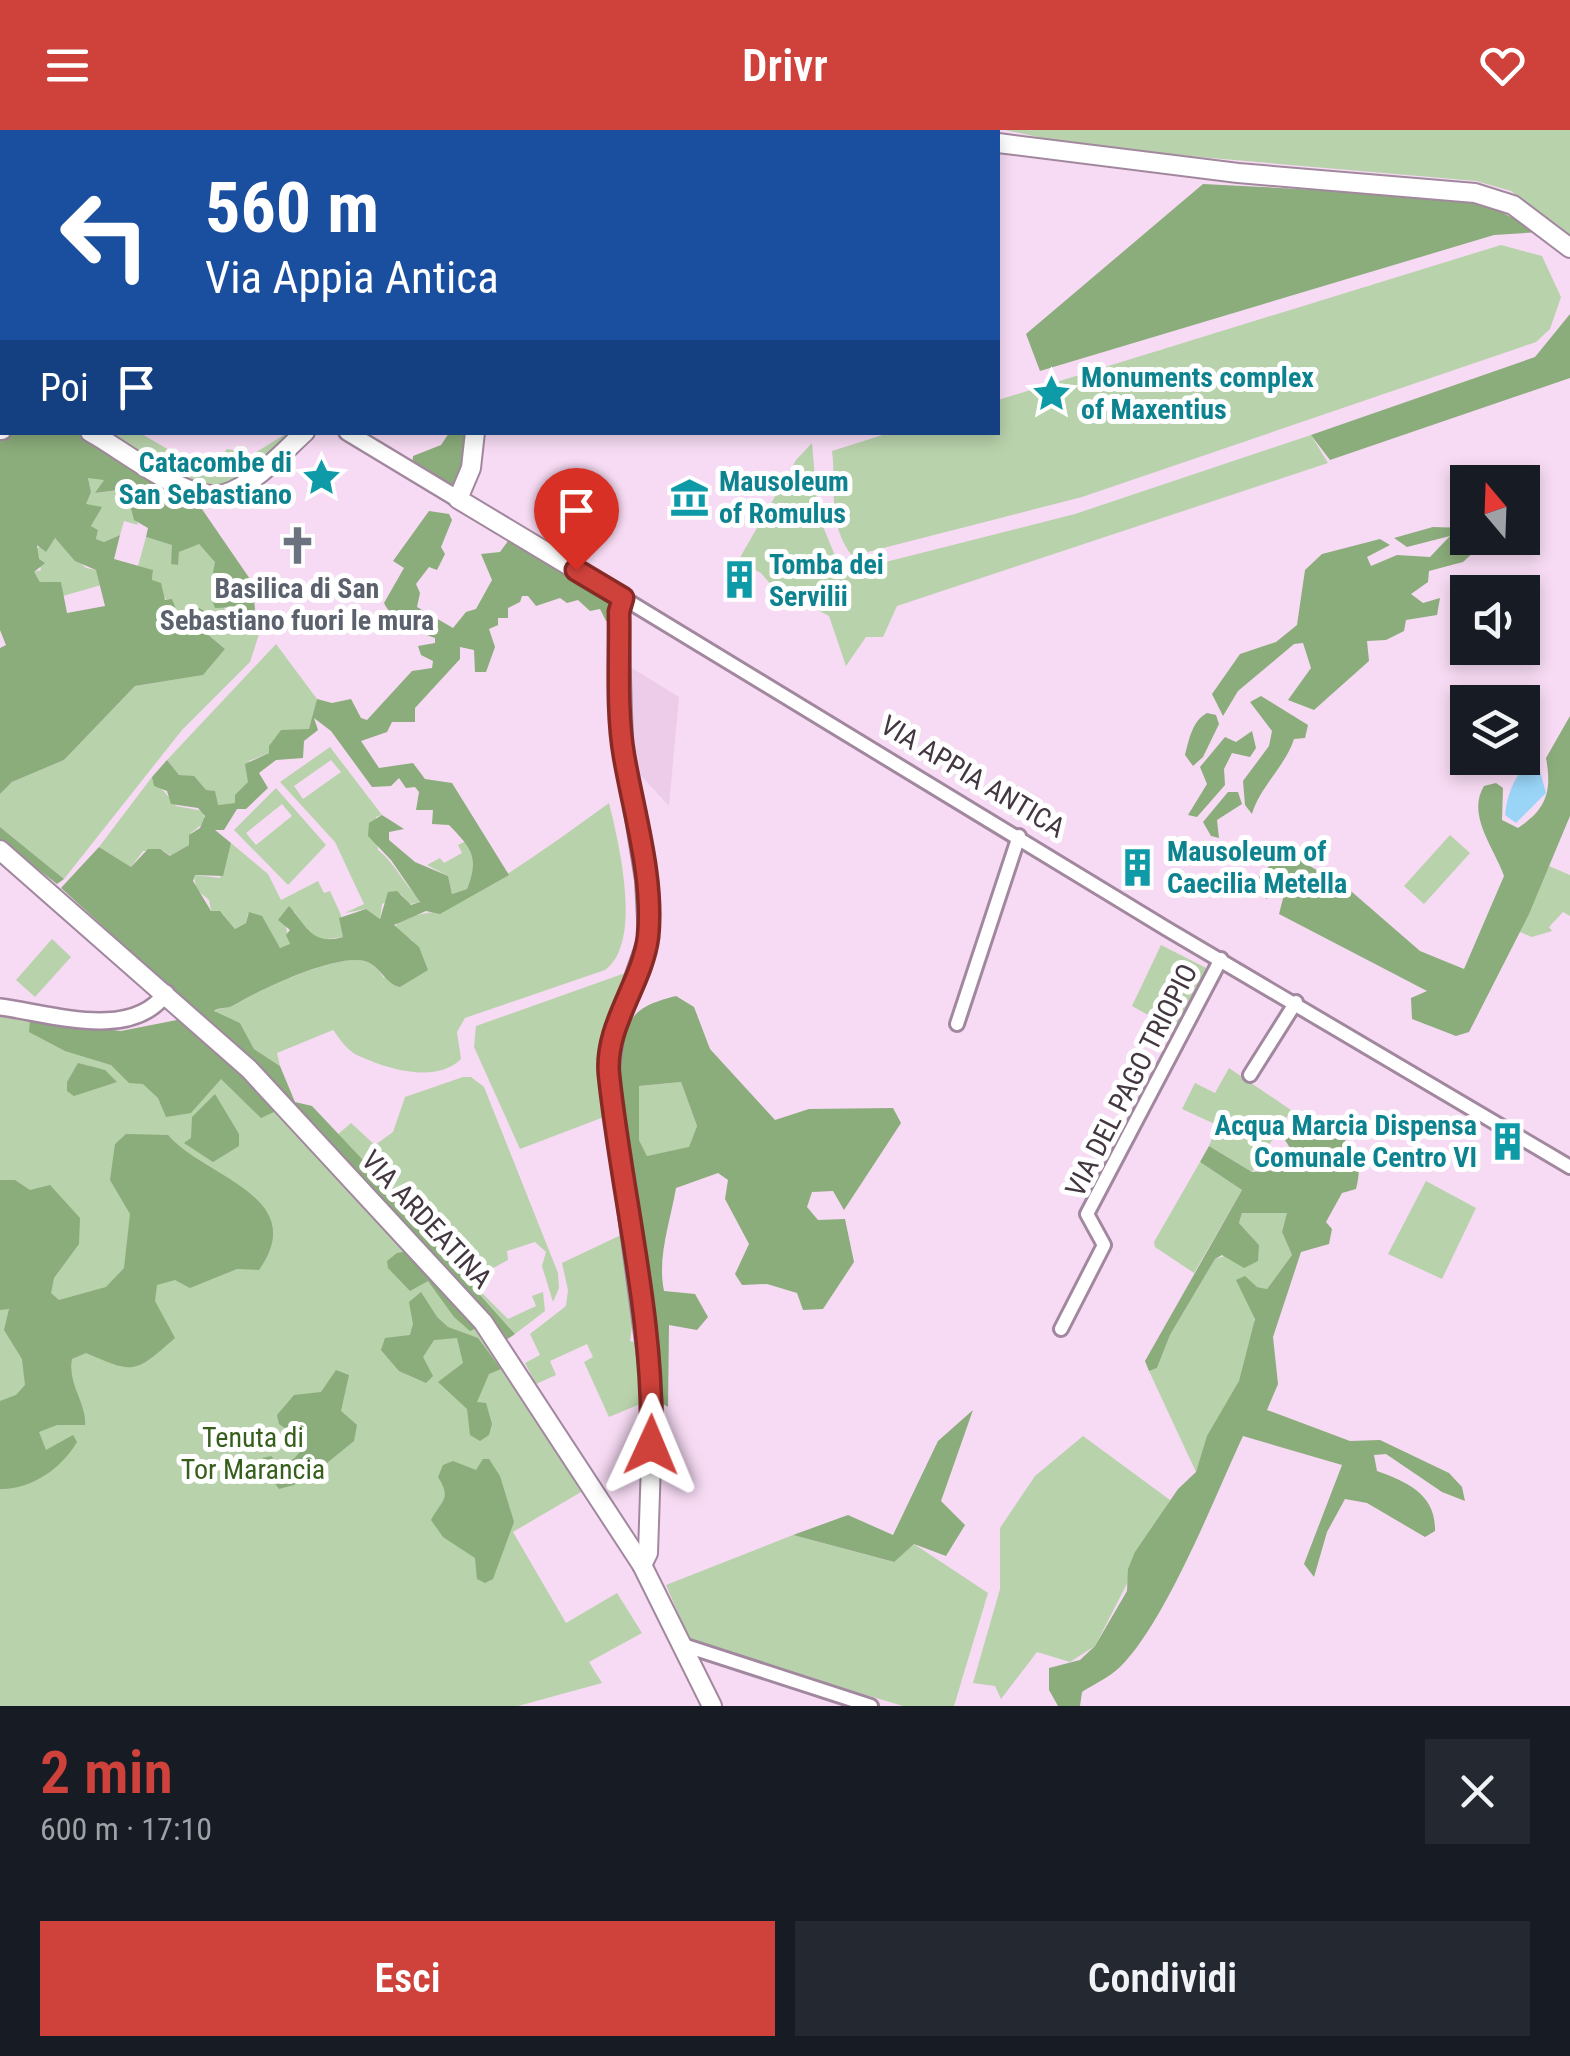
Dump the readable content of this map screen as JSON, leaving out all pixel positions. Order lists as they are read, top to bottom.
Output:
{
  "streets": {
    "main road": ["VIA APPIA ANTICA", "VIA ARDEATINA"],
    "street": ["VIA DEL PAGO TRIOPIO"]
  },
  "crossings": [
    ["VIA APPIA ANTICA", "VIA DEL PAGO TRIOPIO"]
  ],
  "parks": ["Tenuta di Tor Marancia"],
  "places": {
    "place": ["Monuments complex of Maxentius", "Catacombe di San Sebastiano"],
    "museum": ["Mausoleum of Romulus"],
    "church": ["Basilica di San Sebastiano fuori le mura"],
    "building": ["Tomba dei Servilii", "Mausoleum of Caecilia Metella", "Acqua Marcia Dispensa Comunale Centro VI"]
  },
  "north": "top",
  "page": {
    "header": "Drivr",
    "turn": ["560 m", "Via Appia Antica"],
    "then": "Poi",
    "heading": ["2 min", "600 m · 17:10"],
    "buttons": ["Esci", "Condividi"]
  }
}
